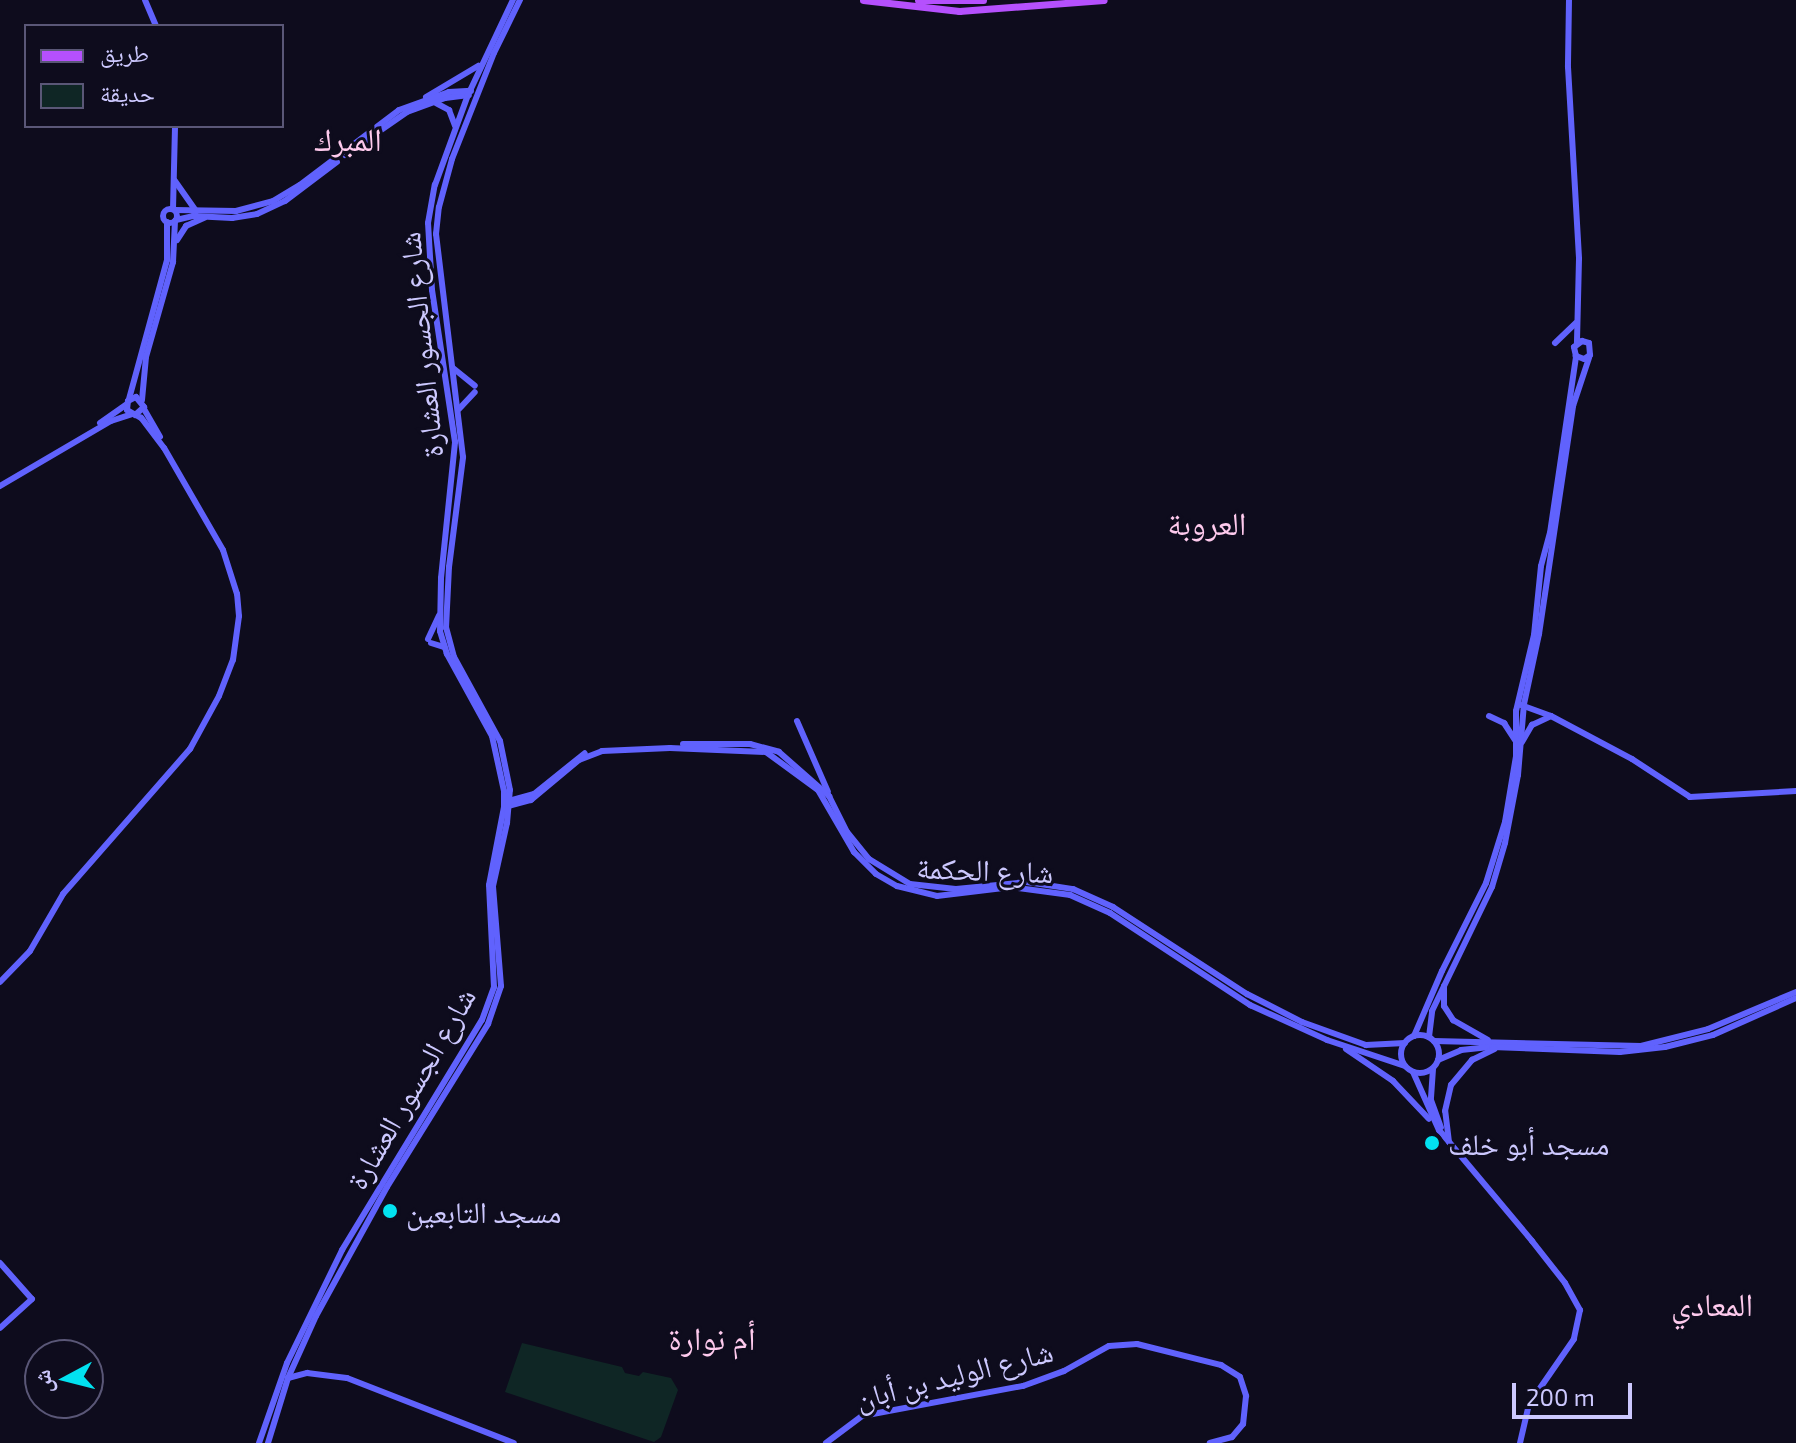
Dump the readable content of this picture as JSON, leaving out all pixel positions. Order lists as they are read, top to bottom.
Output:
{
  "streets": {
    "street": ["شارع الجسور العشارة", "شارع الحكمة", "شارع الوليد بن أبان"]
  },
  "crossings": [
    ["شارع الجسور العشارة", "شارع الحكمة"]
  ],
  "districts": [
    "المبرك",
    "العروبة",
    "المعادي",
    "أم نوارة"
  ],
  "places": ["مسجد أبو خلف", "مسجد التابعين"],
  "legend": ["طريق", "حديقة"],
  "scale_bar": "200 m",
  "north": "left"
}
